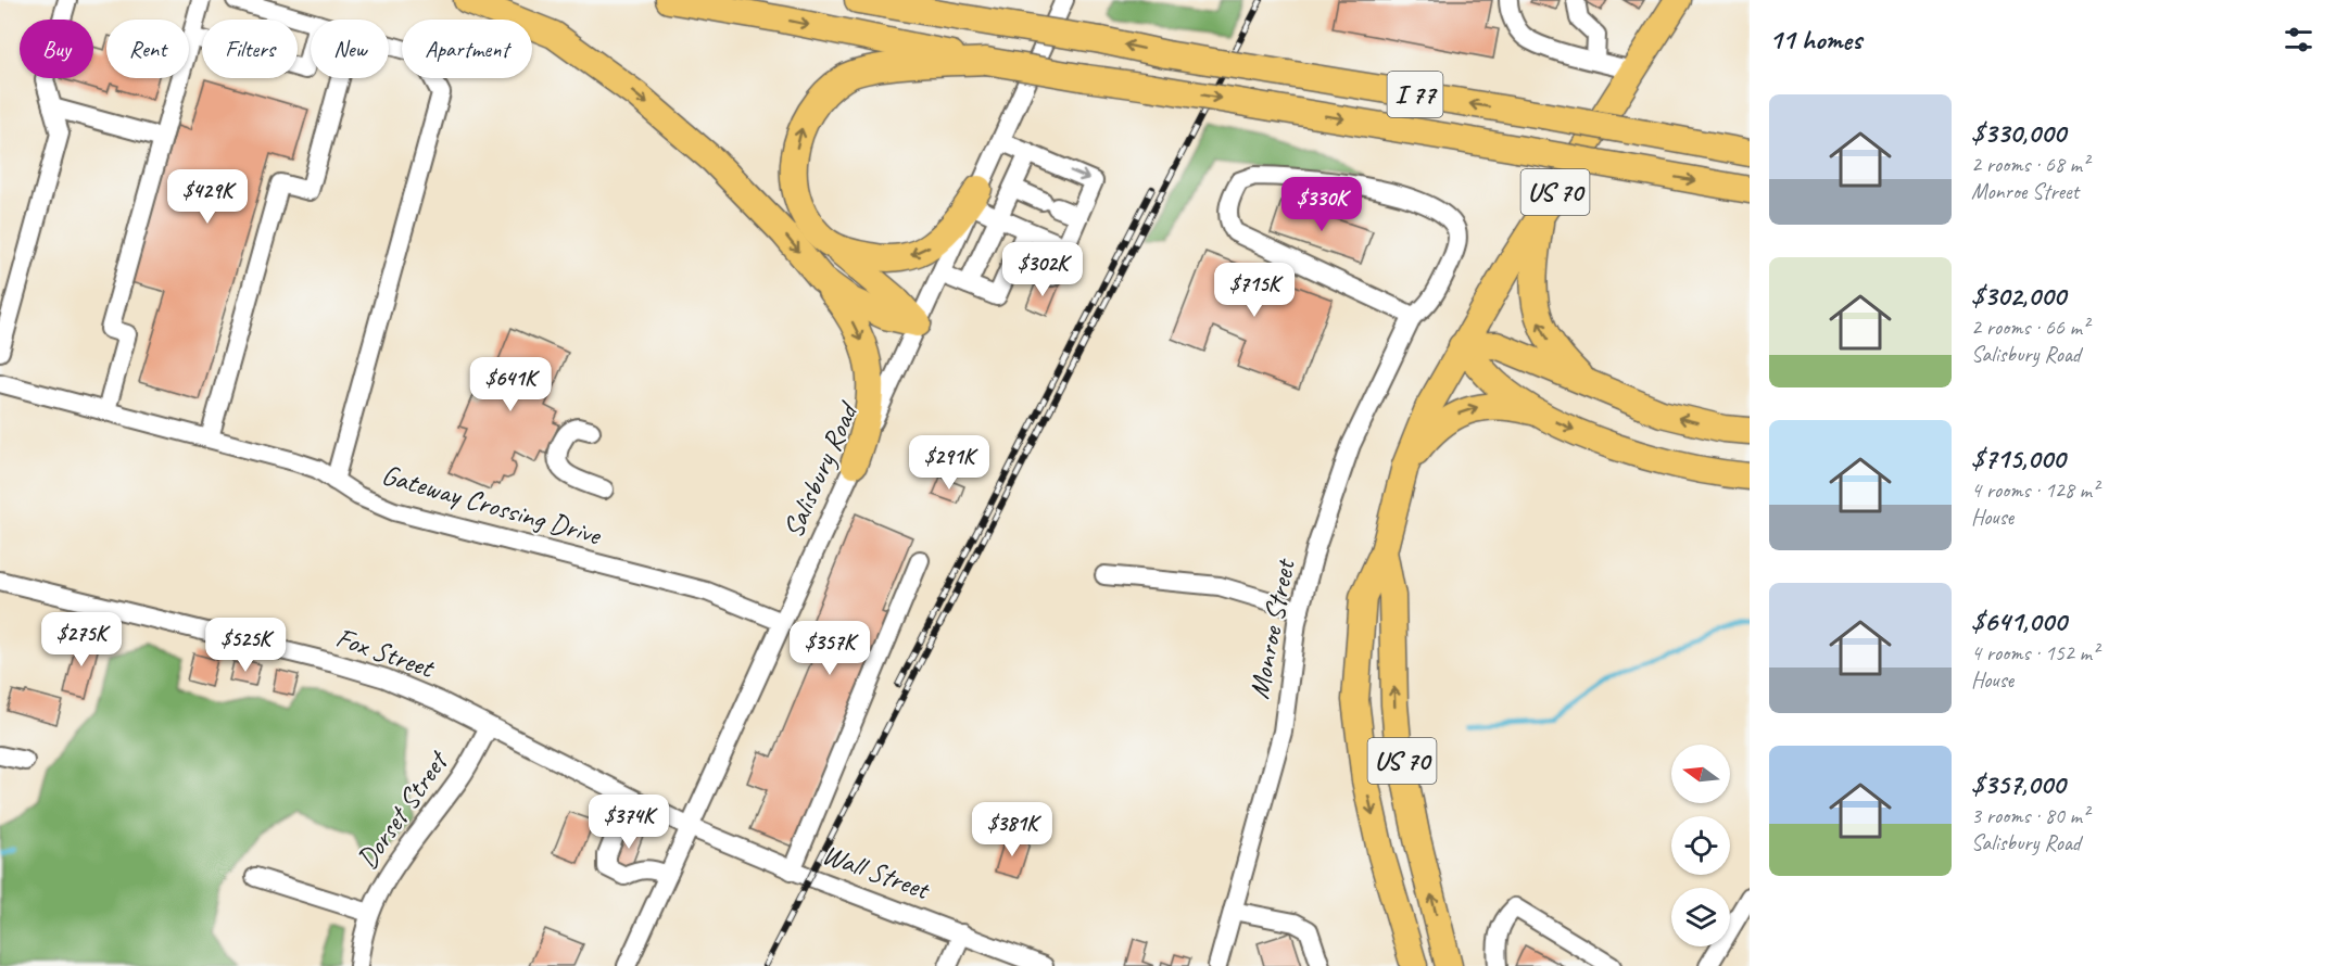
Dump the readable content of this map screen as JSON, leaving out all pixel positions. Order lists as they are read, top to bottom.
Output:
{
  "streets": {
    "highway": ["I 77", "US 70"],
    "street": [
      "Salisbury Road",
      "Gateway Crossing Drive",
      "Monroe Street",
      "Fox Street",
      "Dorset Street",
      "Wall Street"
    ]
  },
  "crossings": [
    ["Salisbury Road", "Gateway Crossing Drive"],
    ["Salisbury Road", "Fox Street"],
    ["Salisbury Road", "Wall Street"],
    ["Fox Street", "Dorset Street"],
    ["Fox Street", "Wall Street"]
  ],
  "north": "left",
  "page": {
    "heading": "11 homes",
    "chip": [
      "Buy",
      "Rent",
      "Filters",
      "New",
      "Apartment"
    ],
    "list": [
      {
        "name": "$330,000",
        "note": "2 rooms · 68 m² · Monroe Street"
      },
      {
        "name": "$302,000",
        "note": "2 rooms · 66 m² · Salisbury Road"
      },
      {
        "name": "$715,000",
        "note": "4 rooms · 128 m² · House"
      },
      {
        "name": "$641,000",
        "note": "4 rooms · 152 m² · House"
      },
      {
        "name": "$357,000",
        "note": "3 rooms · 80 m² · Salisbury Road"
      }
    ],
    "price": [
      "$429K",
      "$330K",
      "$302K",
      "$715K",
      "$641K",
      "$291K",
      "$275K",
      "$525K",
      "$357K",
      "$374K",
      "$381K"
    ]
  }
}
